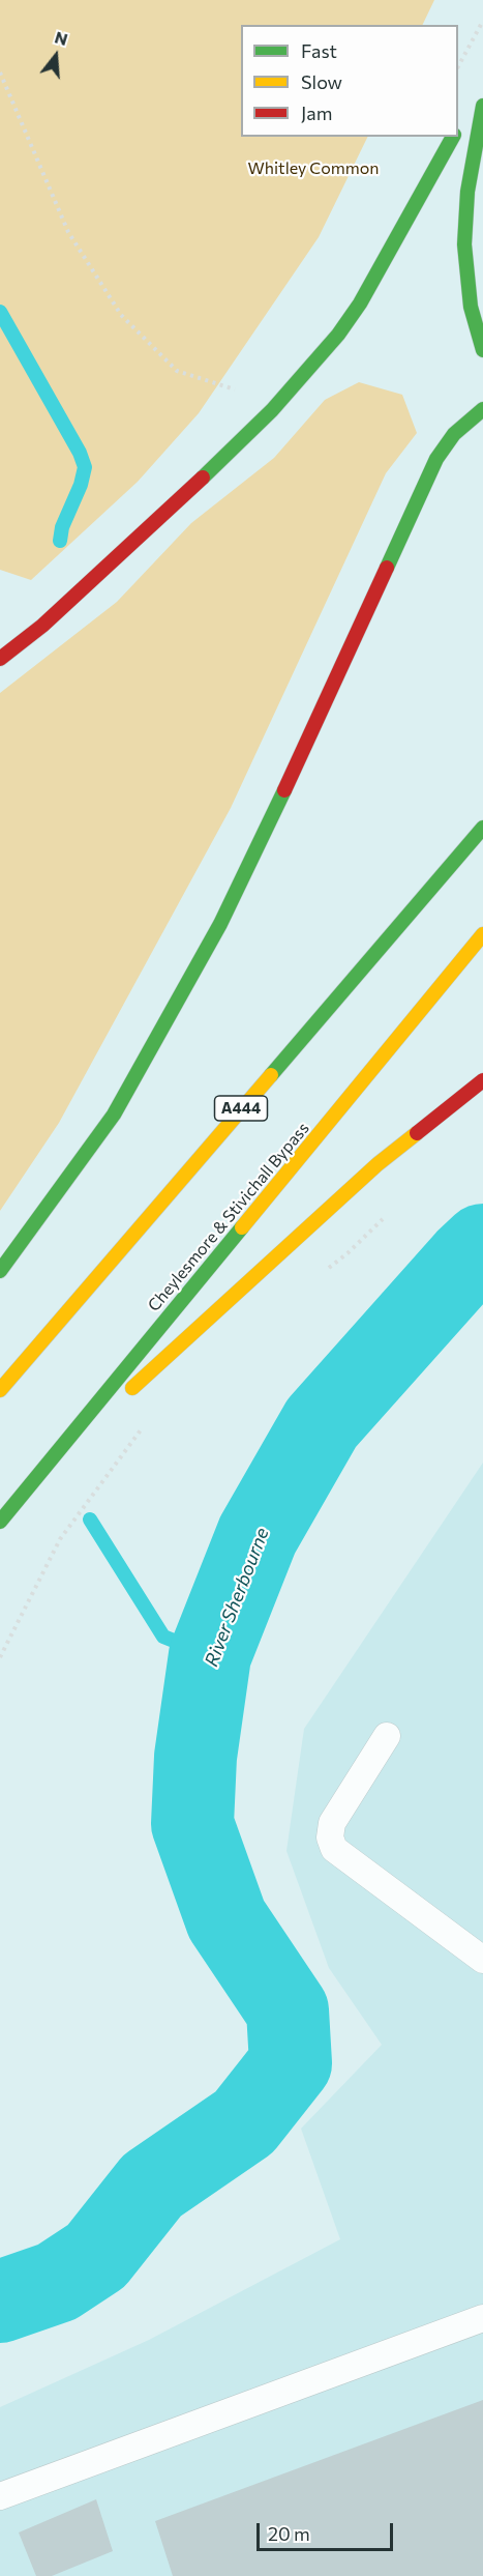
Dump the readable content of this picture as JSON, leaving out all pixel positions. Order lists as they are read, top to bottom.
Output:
{
  "streets": {
    "highway": ["A444", "Cheylesmore & Stivichall Bypass"]
  },
  "water": ["River Sherbourne"],
  "parks": ["Whitley Common"],
  "legend": ["Fast", "Slow", "Jam"],
  "scale_bar": "20 m",
  "north": "top"
}
